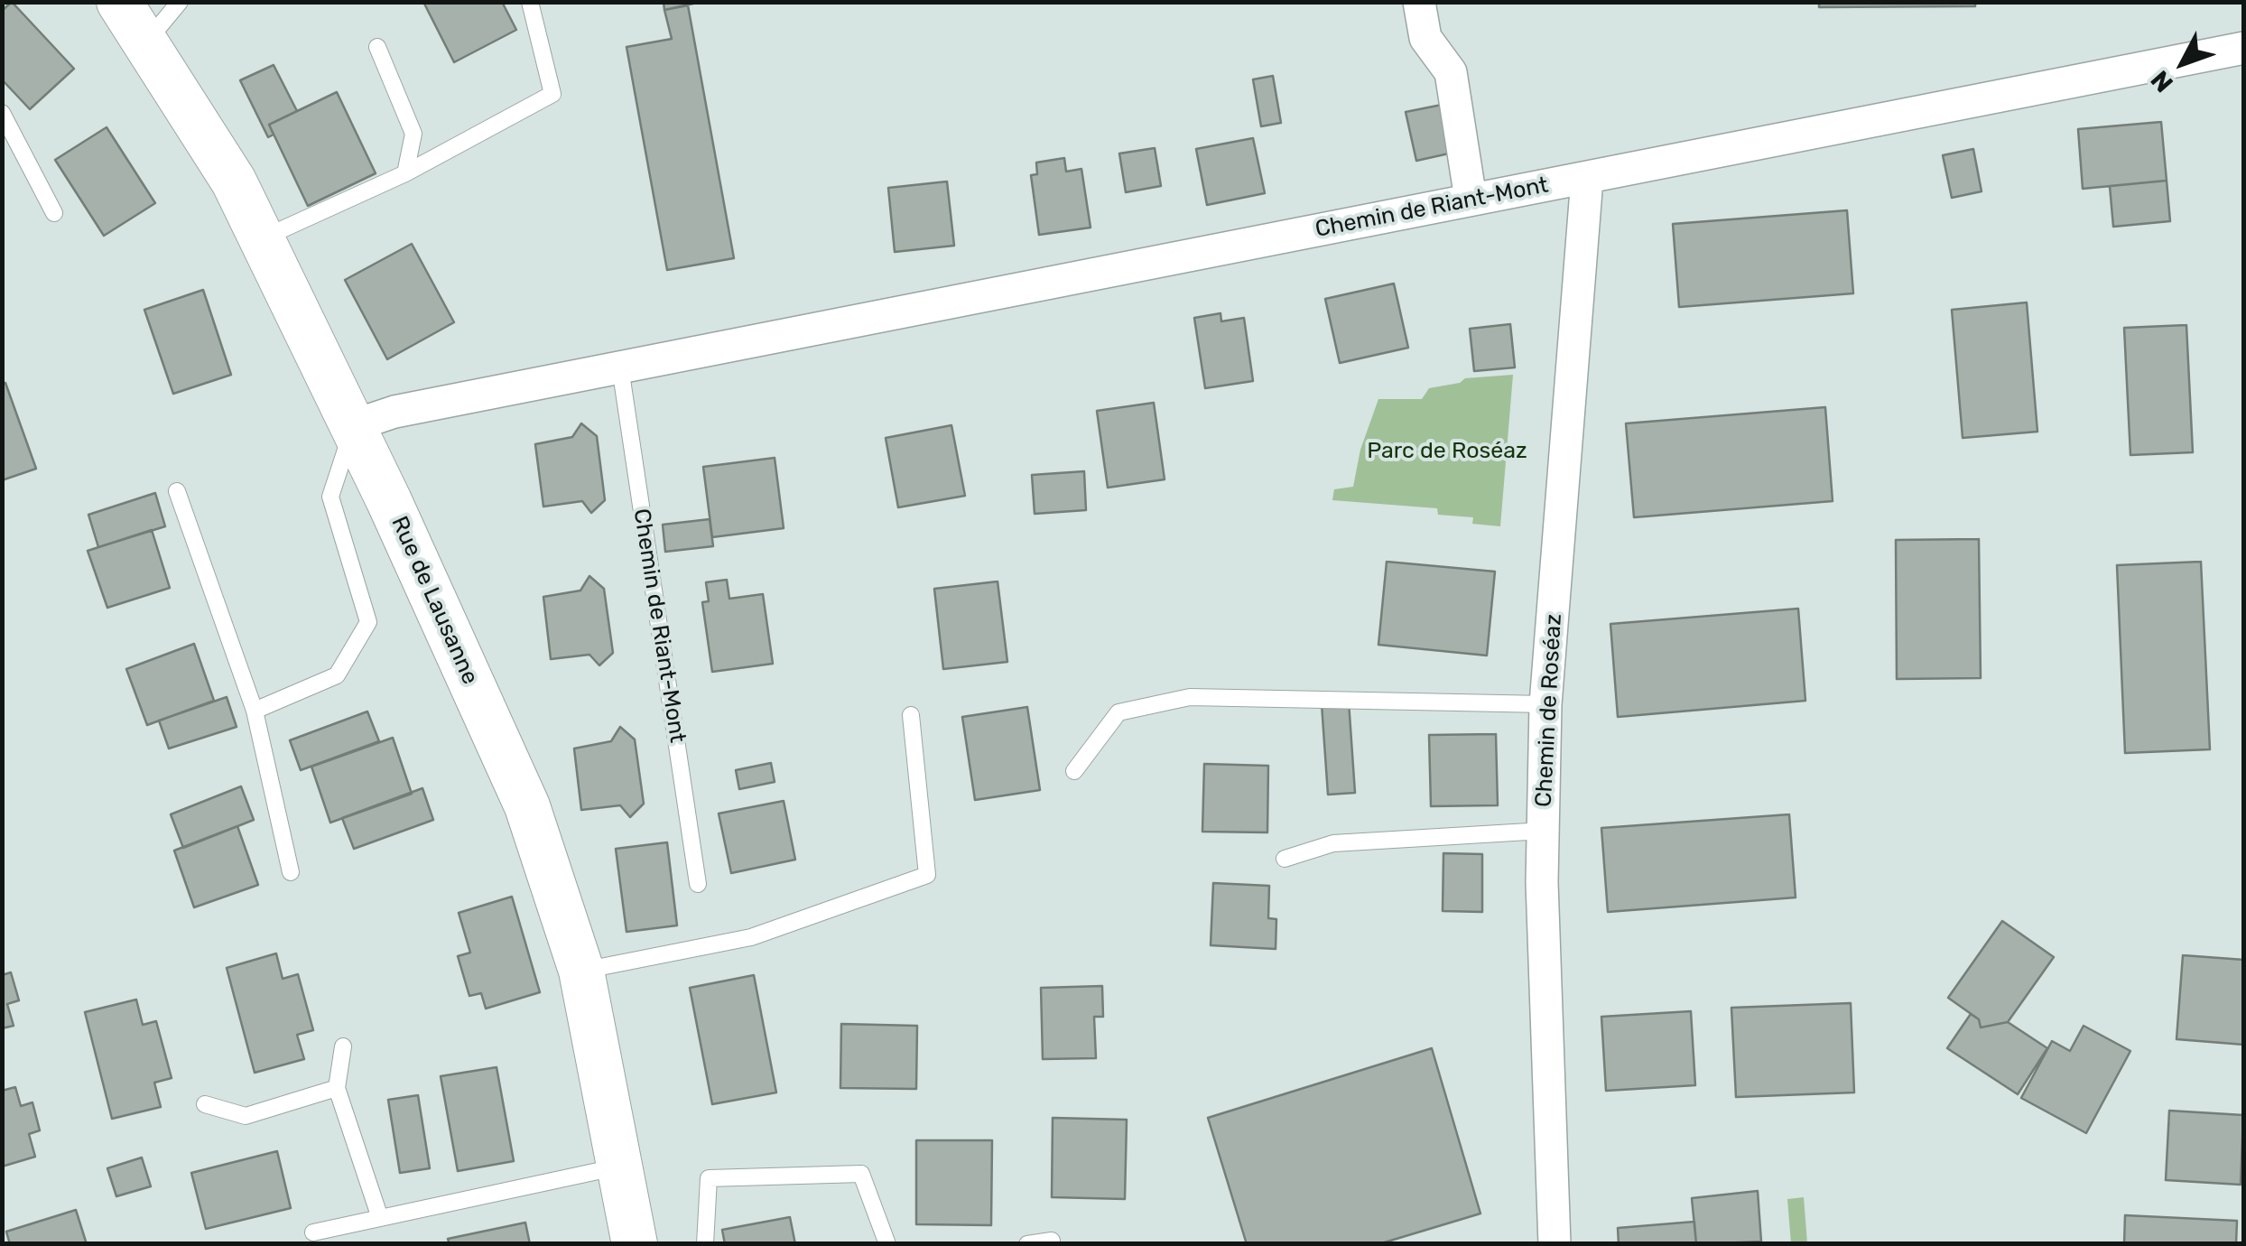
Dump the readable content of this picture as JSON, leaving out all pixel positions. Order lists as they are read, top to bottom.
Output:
{
  "streets": {
    "street": ["Chemin de Riant-Mont", "Rue de Lausanne", "Chemin de Roséaz"]
  },
  "crossings": [
    ["Chemin de Riant-Mont", "Rue de Lausanne"],
    ["Chemin de Riant-Mont", "Chemin de Roséaz"]
  ],
  "parks": ["Parc de Roséaz"],
  "north": "bottom left"
}
